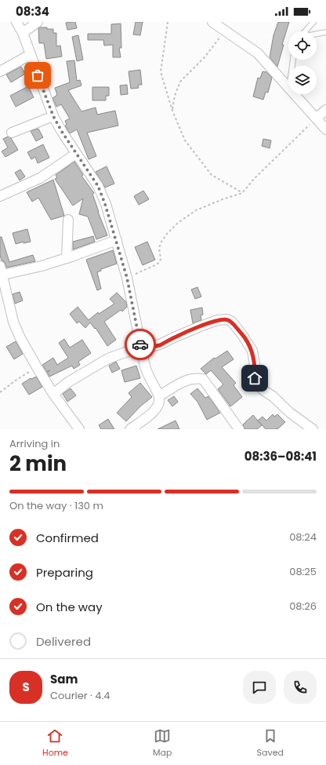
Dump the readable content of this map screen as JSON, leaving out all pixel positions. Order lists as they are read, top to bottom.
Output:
{
  "page": {
    "status": "08:34",
    "heading": ["2 min", "Arriving in", "08:36–08:41"],
    "panel": ["Sam", "Courier · 4.4"],
    "bar": "On the way · 130 m",
    "list": [
      ["Confirmed", "08:24"],
      ["Preparing", "08:25"],
      ["On the way", "08:26"],
      "Delivered"
    ],
    "round": "S",
    "tabs": ["Home", "Map", "Saved"]
  }
}
